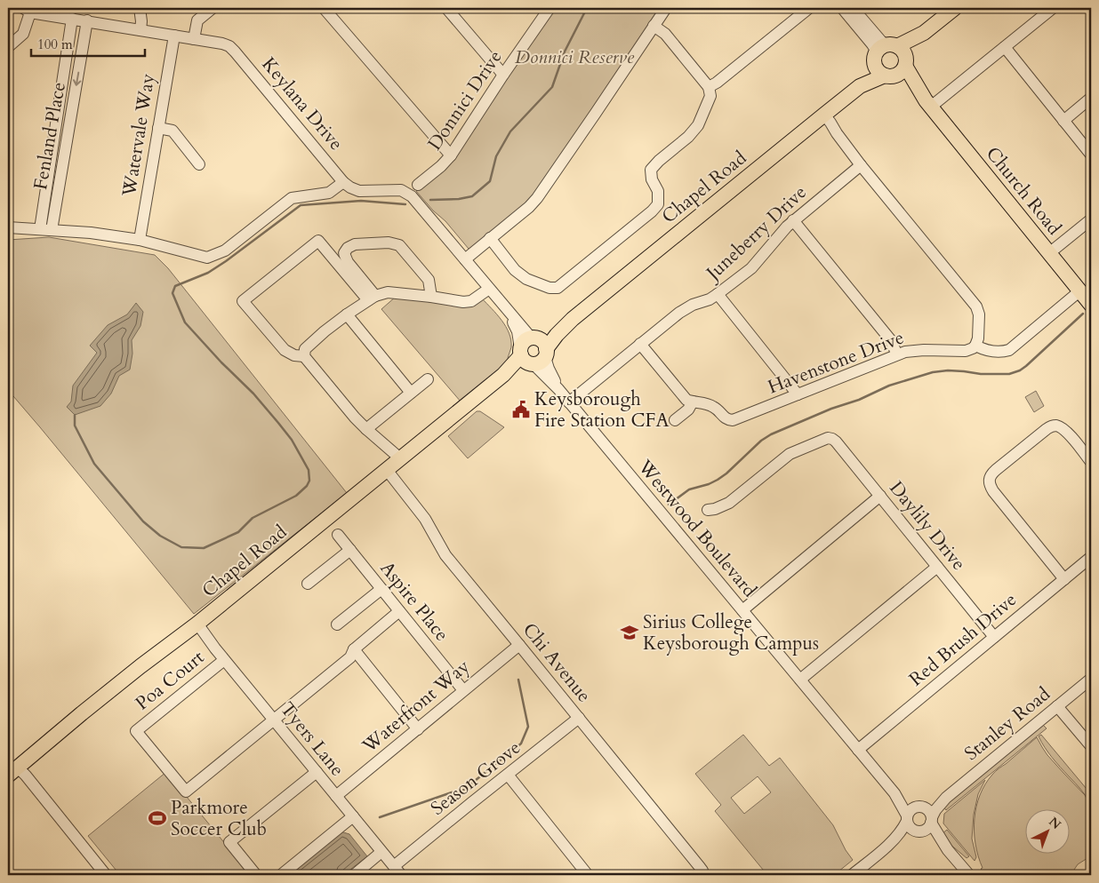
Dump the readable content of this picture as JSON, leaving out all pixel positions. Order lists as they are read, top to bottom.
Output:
{
  "streets": {
    "main road": ["Chapel Road", "Church Road"],
    "street": [
      "Donnici Drive",
      "Keylana Drive",
      "Watervale Way",
      "Fenland Place",
      "Juneberry Drive",
      "Havenstone Drive",
      "Daylily Drive",
      "Westwood Boulevard",
      "Aspire Place",
      "Red Brush Drive",
      "Chi Avenue",
      "Poa Court",
      "Waterfront Way",
      "Stanley Road",
      "Tyers Lane",
      "Season Grove"
    ]
  },
  "crossings": [
    ["Keylana Drive", "Watervale Way"],
    ["Keylana Drive", "Fenland Place"],
    ["Keylana Drive", "Chapel Road"],
    ["Keylana Drive", "Westwood Boulevard"],
    ["Chapel Road", "Church Road"],
    ["Chapel Road", "Westwood Boulevard"],
    ["Chapel Road", "Chi Avenue"],
    ["Chapel Road", "Tyers Lane"],
    ["Juneberry Drive", "Havenstone Drive"],
    ["Juneberry Drive", "Westwood Boulevard"],
    ["Daylily Drive", "Red Brush Drive"],
    ["Westwood Boulevard", "Red Brush Drive"],
    ["Westwood Boulevard", "Stanley Road"],
    ["Aspire Place", "Waterfront Way"],
    ["Chi Avenue", "Waterfront Way"],
    ["Chi Avenue", "Season Grove"],
    ["Poa Court", "Tyers Lane"],
    ["Waterfront Way", "Tyers Lane"],
    ["Tyers Lane", "Season Grove"]
  ],
  "parks": ["Donnici Reserve"],
  "places": {
    "public building": ["Keysborough Fire Station CFA"],
    "school or university": ["Sirius College Keysborough Campus"],
    "sports": ["Parkmore Soccer Club"]
  },
  "scale_bar": "100 m",
  "north": "top right"
}
